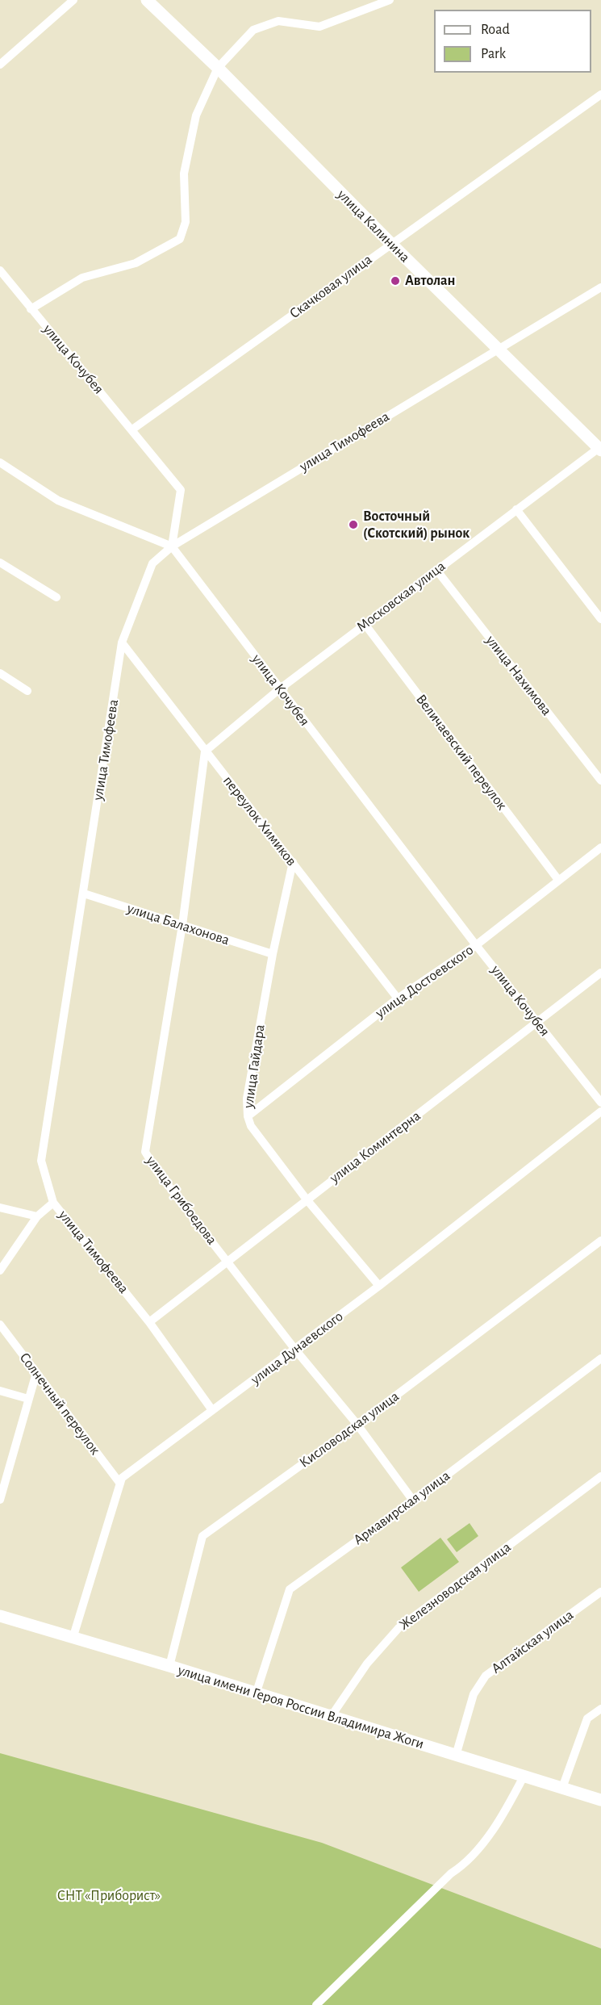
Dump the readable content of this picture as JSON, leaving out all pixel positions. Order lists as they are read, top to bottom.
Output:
{
  "streets": {
    "main road": ["улица Калинина", "улица имени Героя России Владимира Жоги"],
    "street": [
      "Скачковая улица",
      "улица Кочубея",
      "улица Тимофеева",
      "Московская улица",
      "улица Нахимова",
      "Величаевский переулок",
      "переулок Химиков",
      "улица Балахонова",
      "улица Достоевского",
      "улица Гайдара",
      "улица Коминтерна",
      "улица Грибоедова",
      "улица Дунаевского",
      "Солнечный переулок",
      "Кисловодская улица",
      "Армавирская улица",
      "Железноводская улица",
      "Алтайская улица"
    ]
  },
  "crossings": [
    ["улица Калинина", "Скачковая улица"],
    ["улица Калинина", "улица Тимофеева"],
    ["улица Калинина", "Московская улица"],
    ["Скачковая улица", "улица Кочубея"],
    ["улица Кочубея", "улица Тимофеева"],
    ["улица Кочубея", "Московская улица"],
    ["улица Кочубея", "улица Достоевского"],
    ["улица Кочубея", "улица Коминтерна"],
    ["улица Тимофеева", "переулок Химиков"],
    ["улица Тимофеева", "улица Балахонова"],
    ["улица Тимофеева", "улица Коминтерна"],
    ["улица Тимофеева", "улица Дунаевского"],
    ["Московская улица", "улица Нахимова"],
    ["Московская улица", "Величаевский переулок"],
    ["Московская улица", "переулок Химиков"],
    ["Московская улица", "улица Грибоедова"],
    ["Величаевский переулок", "улица Достоевского"],
    ["переулок Химиков", "улица Достоевского"],
    ["переулок Химиков", "улица Гайдара"],
    ["переулок Химиков", "улица Грибоедова"],
    ["улица Балахонова", "улица Гайдара"],
    ["улица Балахонова", "улица Грибоедова"],
    ["улица Достоевского", "улица Гайдара"],
    ["улица Гайдара", "улица Коминтерна"],
    ["улица Гайдара", "улица Дунаевского"],
    ["улица Коминтерна", "улица Грибоедова"],
    ["улица Грибоедова", "улица Дунаевского"],
    ["улица Грибоедова", "Кисловодская улица"],
    ["улица Грибоедова", "Армавирская улица"],
    ["улица Дунаевского", "Солнечный переулок"],
    ["улица Дунаевского", "улица имени Героя России Владимира Жоги"],
    ["Кисловодская улица", "улица имени Героя России Владимира Жоги"],
    ["Армавирская улица", "улица имени Героя России Владимира Жоги"],
    ["Железноводская улица", "улица имени Героя России Владимира Жоги"],
    ["Алтайская улица", "улица имени Героя России Владимира Жоги"]
  ],
  "parks": ["СНТ «Приборист»"],
  "places": ["Автолан", "Восточный (Скотский) рынок"],
  "legend": ["Road", "Park"]
}
